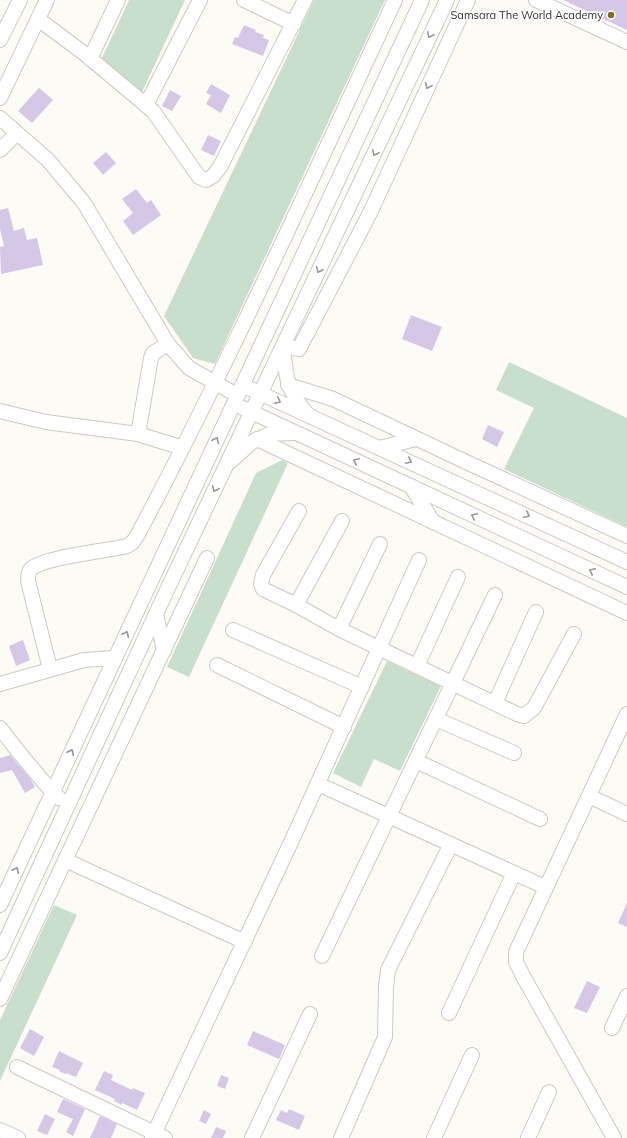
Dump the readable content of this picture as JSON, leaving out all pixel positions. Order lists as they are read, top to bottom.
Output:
{
  "places": ["Samsara The World Academy"]
}
